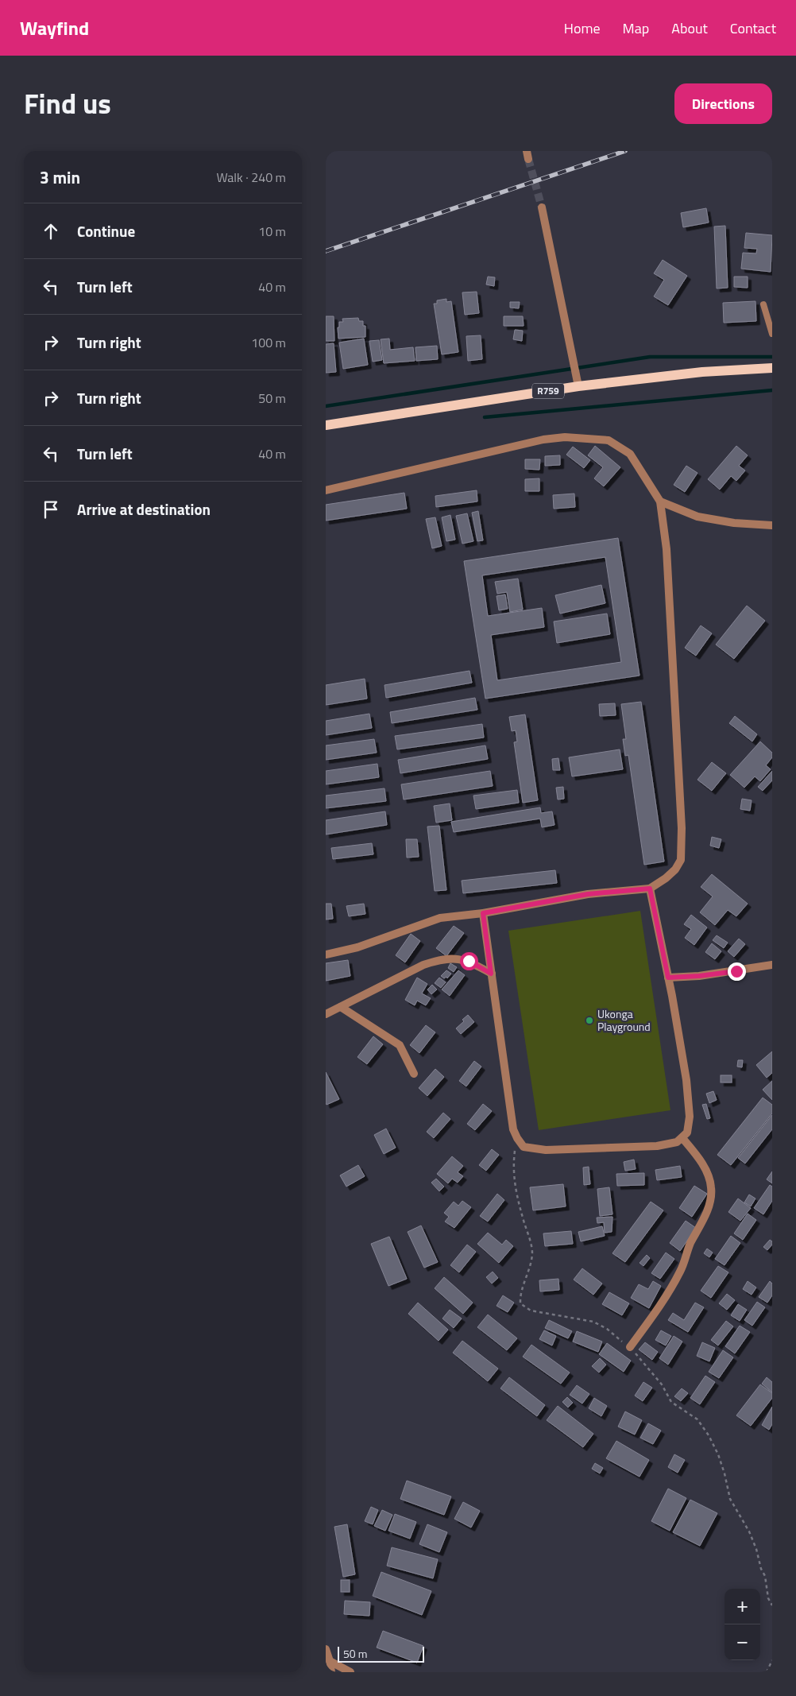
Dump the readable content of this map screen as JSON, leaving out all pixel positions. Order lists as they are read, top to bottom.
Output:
{
  "streets": {
    "main road": ["R759"]
  },
  "places": ["Ukonga Playground"],
  "scale_bar": "50 m",
  "page": {
    "header": "Wayfind",
    "nav": [
      "Home",
      "Map",
      "About",
      "Contact"
    ],
    "title": "Find us",
    "buttons": "Directions",
    "heading": ["3 min", "Walk · 240 m"],
    "list": [
      ["Continue", "10 m"],
      ["Turn left", "40 m"],
      ["Turn right", "100 m"],
      ["Turn right", "50 m"],
      ["Turn left", "40 m"],
      "Arrive at destination"
    ],
    "map_buttons": ["+", "−"],
    "scale": "50 m"
  }
}
